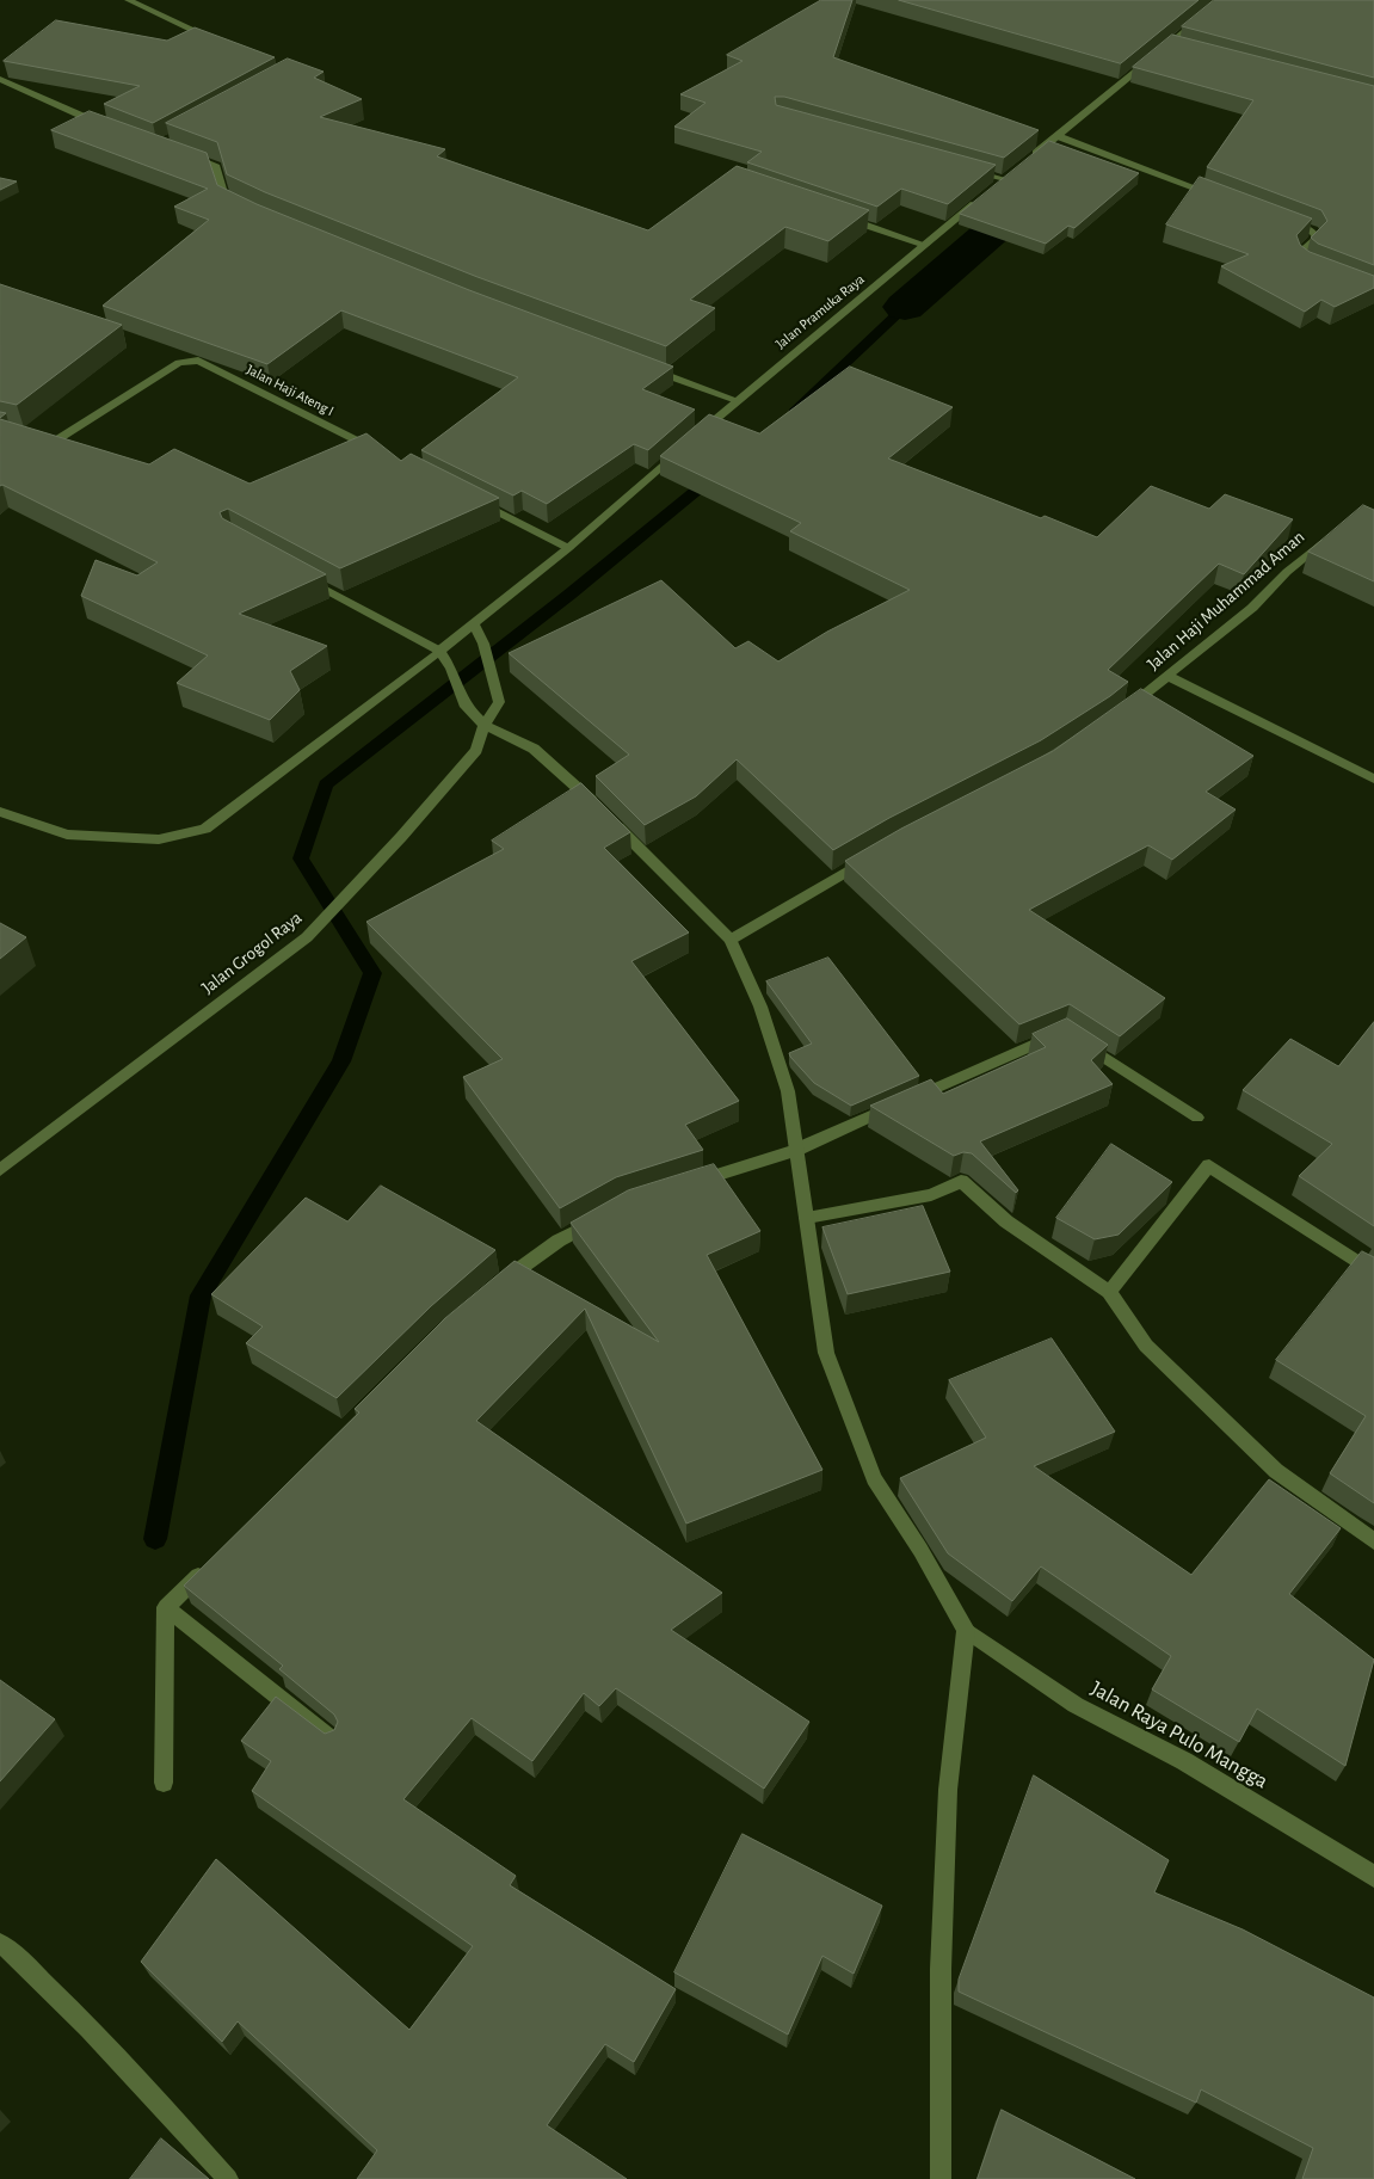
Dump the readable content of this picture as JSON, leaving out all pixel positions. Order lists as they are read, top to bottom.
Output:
{
  "streets": {
    "street": [
      "Jalan Pramuka Raya",
      "Jalan Haji Ateng I",
      "Jalan Haji Muhammad Aman",
      "Jalan Grogol Raya",
      "Jalan Raya Pulo Mangga"
    ]
  }
}
